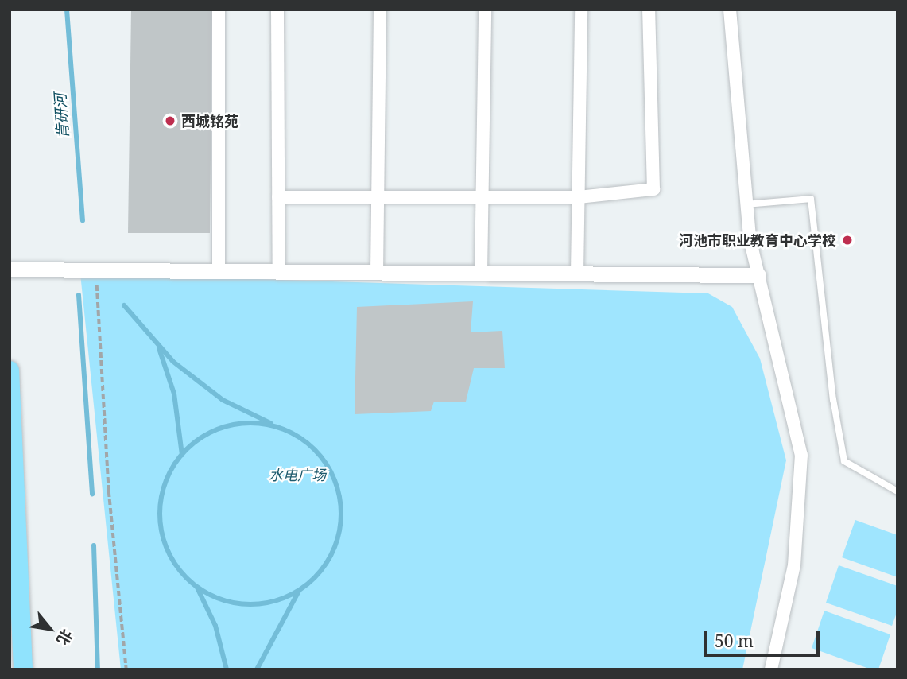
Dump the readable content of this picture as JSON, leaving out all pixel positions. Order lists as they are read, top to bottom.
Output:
{
  "water": ["肯研河"],
  "parks": ["水电广场"],
  "places": ["西城铭苑", "河池市职业教育中心学校"],
  "scale_bar": "50 m",
  "north": "bottom right"
}
